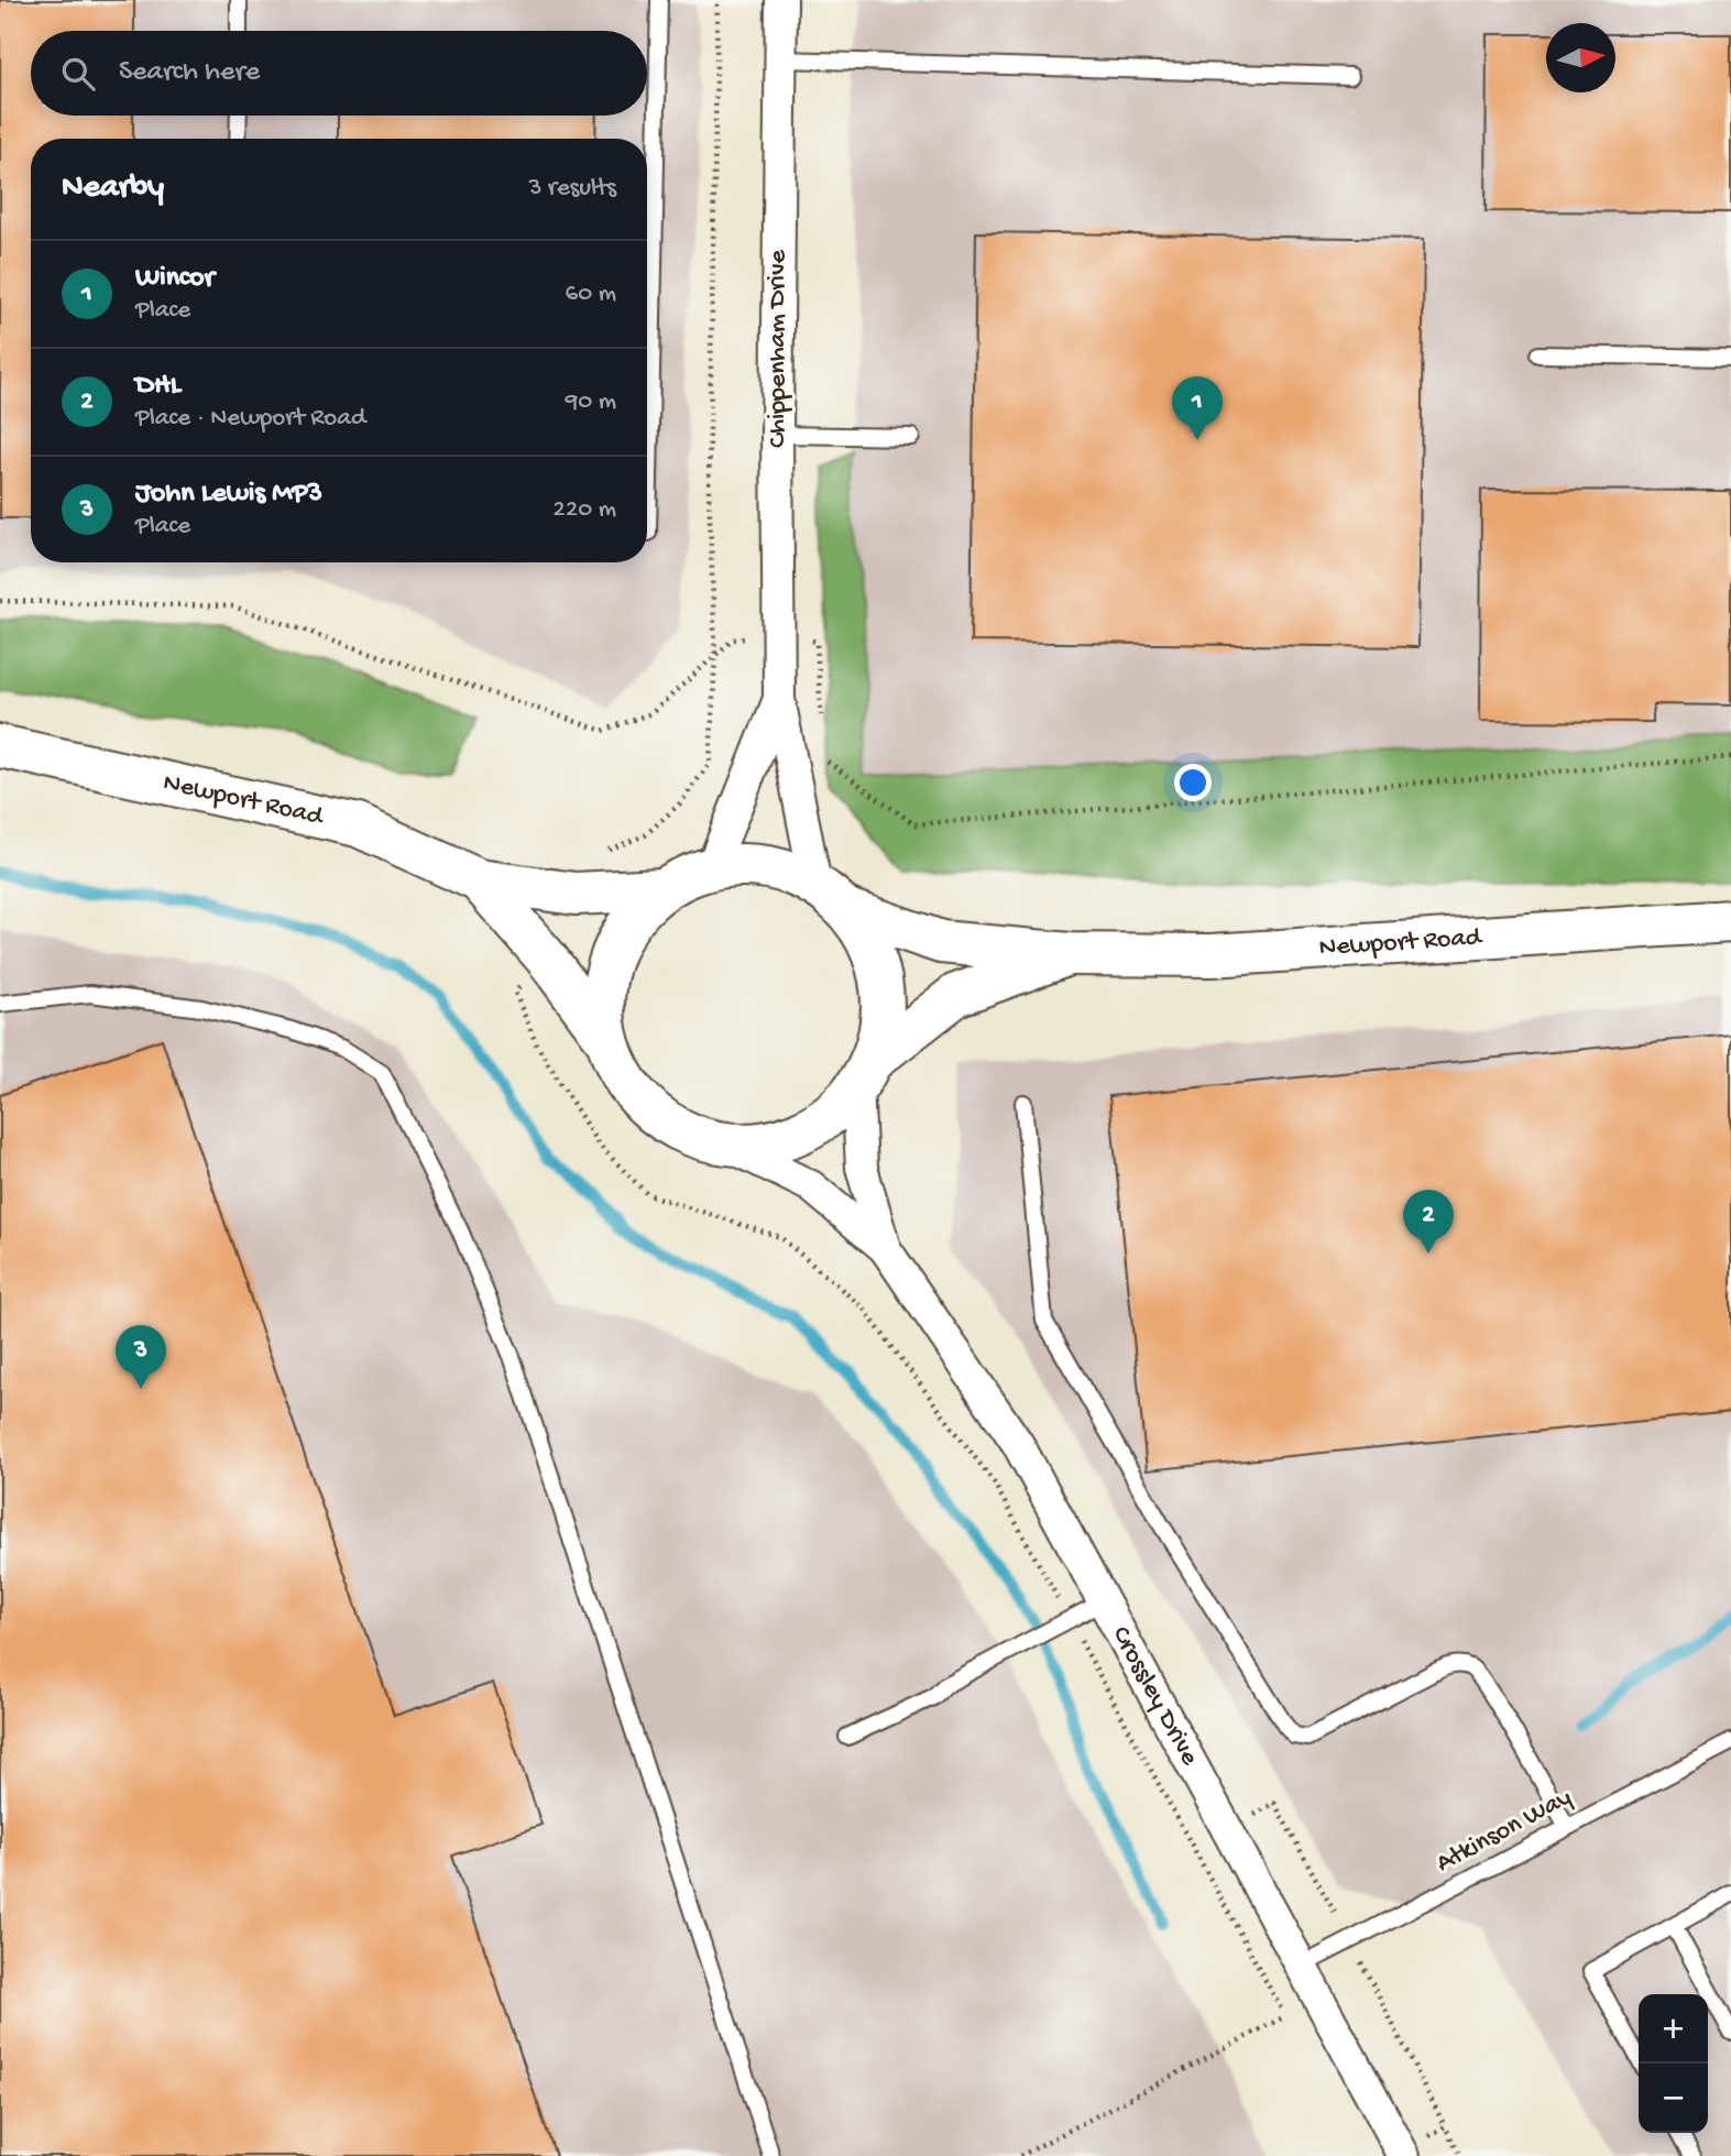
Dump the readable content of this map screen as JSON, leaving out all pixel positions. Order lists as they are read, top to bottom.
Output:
{
  "streets": {
    "street": ["Chippenham Drive", "Newport Road", "Crossley Drive"],
    "lane": ["Atkinson Way"]
  },
  "crossings": [
    ["Chippenham Drive", "Newport Road"],
    ["Newport Road", "Crossley Drive"],
    ["Crossley Drive", "Atkinson Way"]
  ],
  "north": "right",
  "page": {
    "search": "Search here",
    "heading": ["Nearby", "3 results"],
    "list": [
      {
        "mark": "1",
        "name": "Wincor",
        "note": "Place",
        "value": "60 m"
      },
      {
        "mark": "2",
        "name": "DHL",
        "note": "Place · Newport Road",
        "value": "90 m"
      },
      {
        "mark": "3",
        "name": "John Lewis MP3",
        "note": "Place",
        "value": "220 m"
      }
    ],
    "pins": ["1", "2", "3"],
    "map_buttons": ["+", "−"]
  }
}
